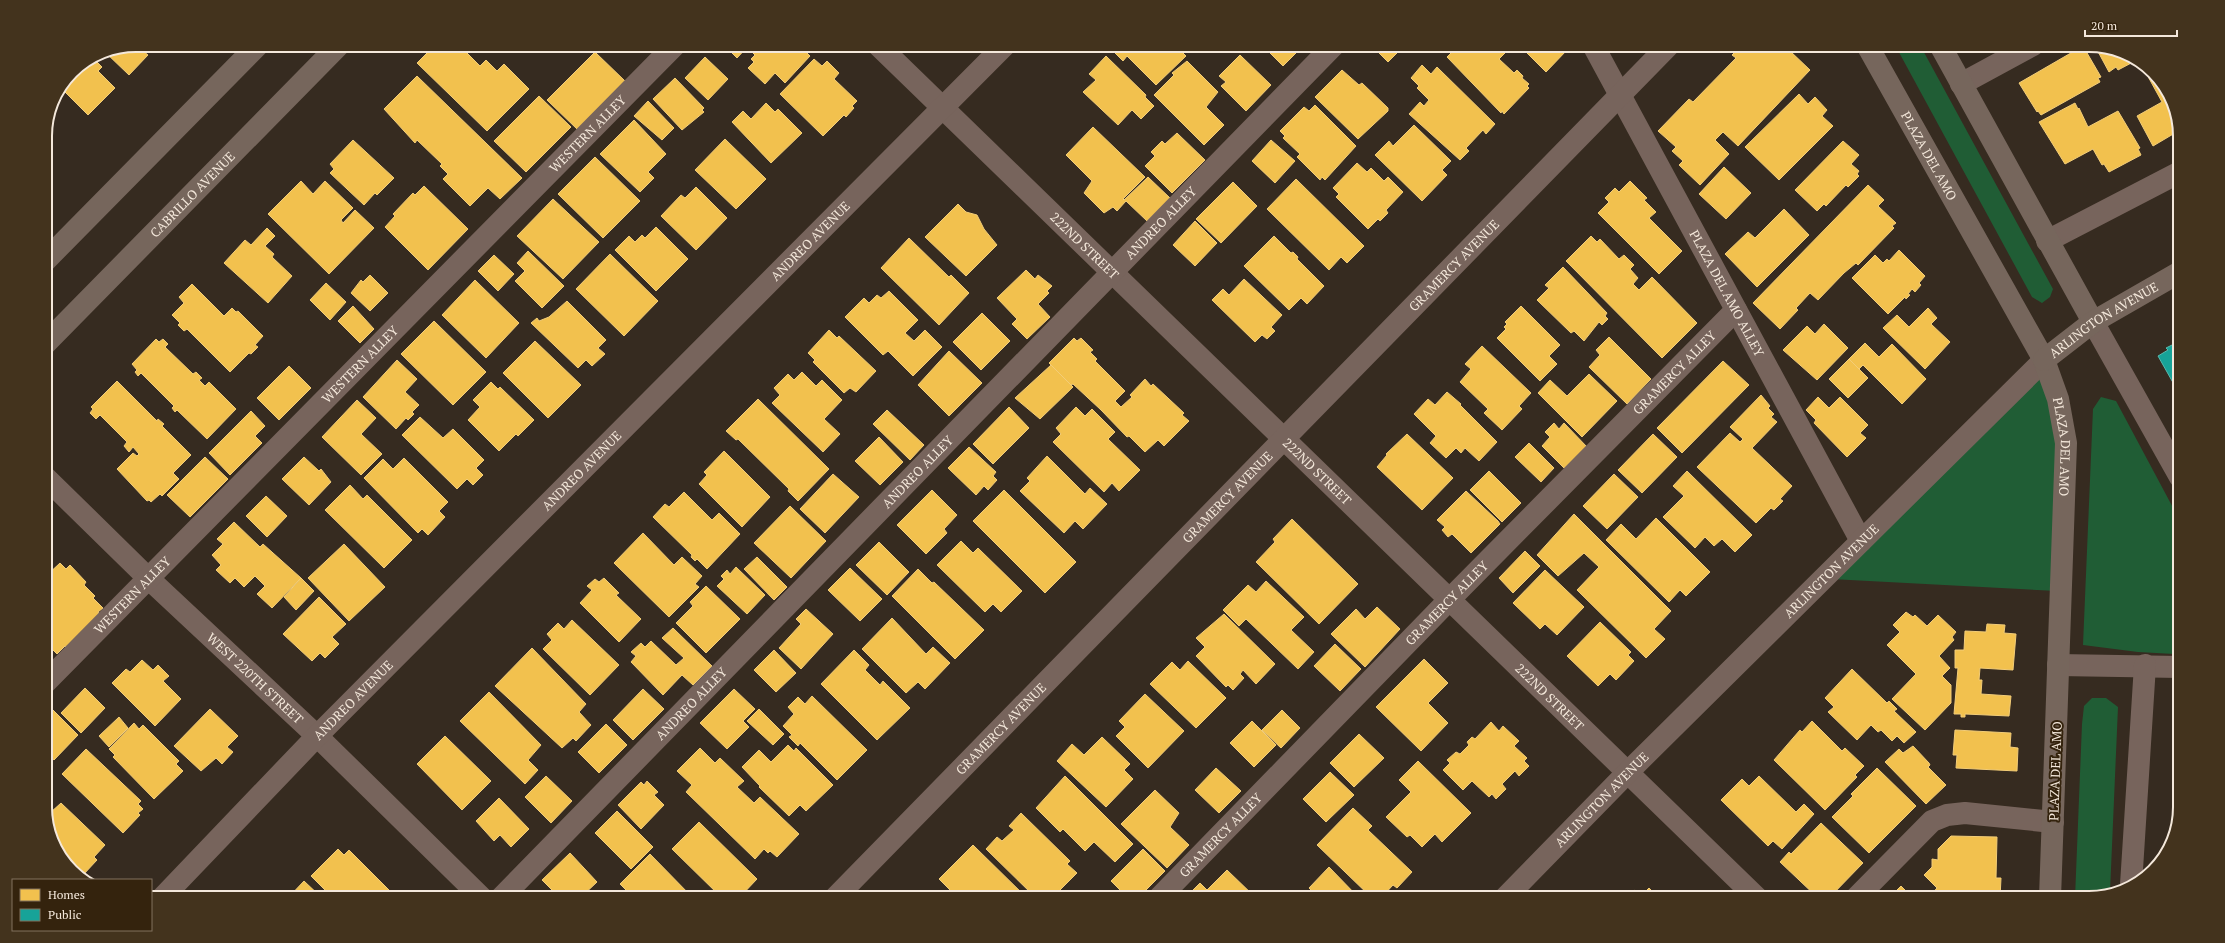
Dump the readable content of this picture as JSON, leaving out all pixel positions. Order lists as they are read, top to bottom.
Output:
{
  "streets": {
    "main road": ["PLAZA DEL AMO", "CABRILLO AVENUE", "ARLINGTON AVENUE"],
    "street": [
      "WESTERN ALLEY",
      "ANDREO ALLEY",
      "ANDREO AVENUE",
      "222ND STREET",
      "GRAMERCY AVENUE",
      "PLAZA DEL AMO ALLEY",
      "GRAMERCY ALLEY",
      "WEST 220TH STREET"
    ]
  },
  "crossings": [
    ["WESTERN ALLEY", "WEST 220TH STREET"],
    ["PLAZA DEL AMO", "ARLINGTON AVENUE"],
    ["ANDREO ALLEY", "222ND STREET"],
    ["ANDREO AVENUE", "222ND STREET"],
    ["ANDREO AVENUE", "WEST 220TH STREET"],
    ["222ND STREET", "GRAMERCY AVENUE"],
    ["222ND STREET", "ARLINGTON AVENUE"],
    ["222ND STREET", "GRAMERCY ALLEY"],
    ["GRAMERCY AVENUE", "PLAZA DEL AMO ALLEY"],
    ["PLAZA DEL AMO ALLEY", "ARLINGTON AVENUE"],
    ["PLAZA DEL AMO ALLEY", "GRAMERCY ALLEY"]
  ],
  "legend": ["Homes", "Public"],
  "scale_bar": "20 m"
}
